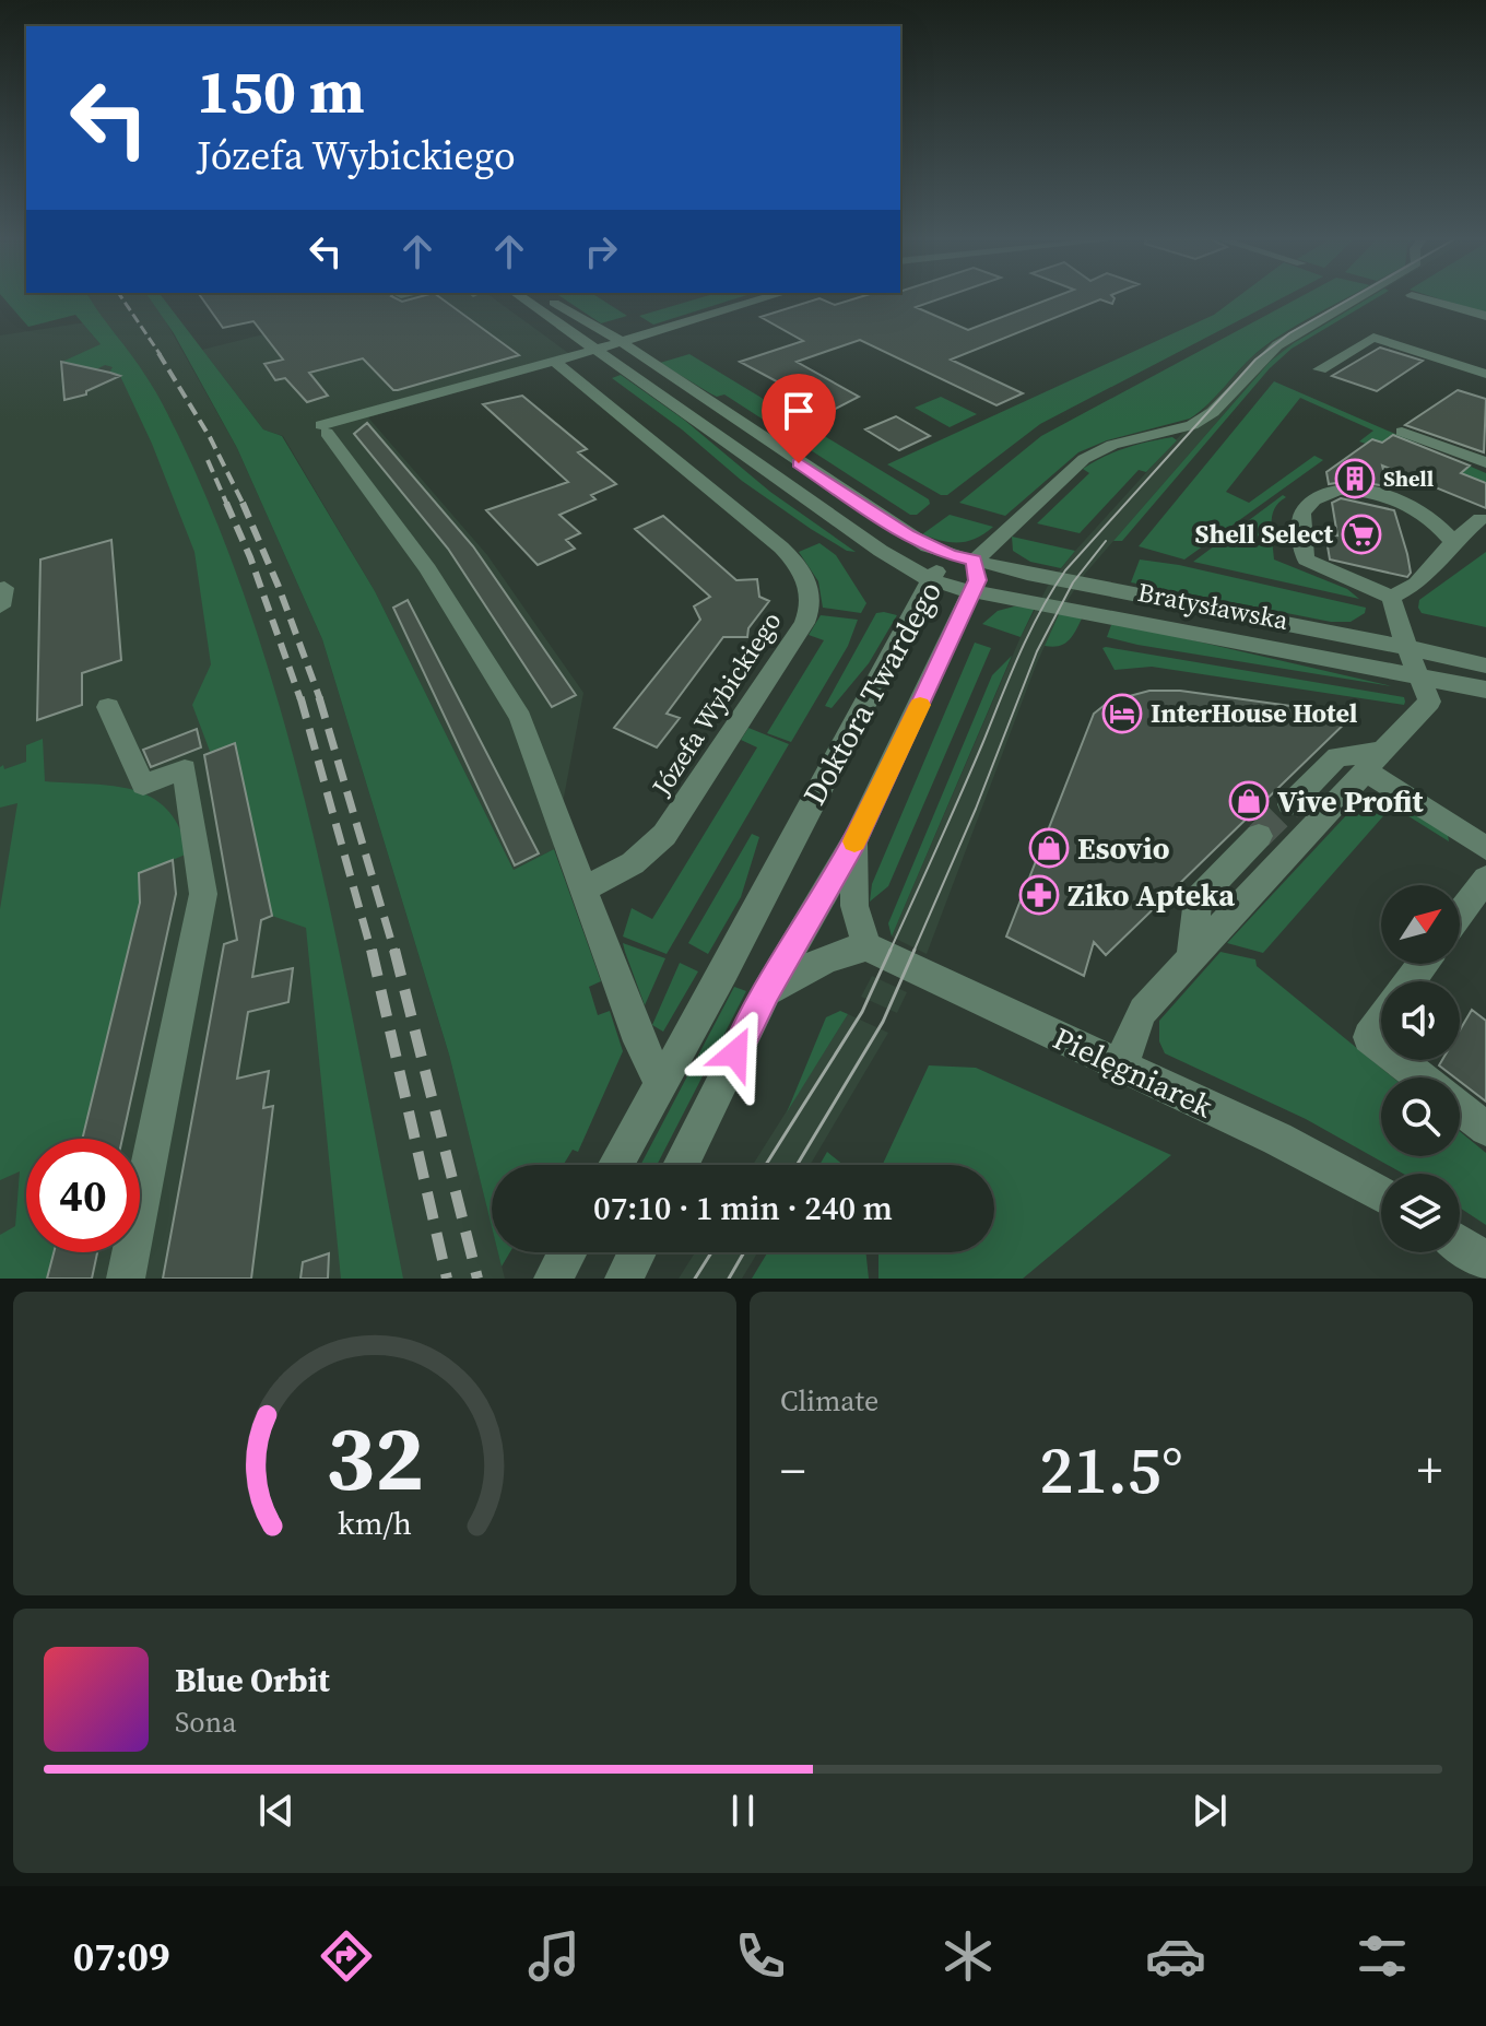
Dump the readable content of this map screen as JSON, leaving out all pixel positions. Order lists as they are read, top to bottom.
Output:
{
  "streets": {
    "street": [
      "Bratysławska",
      "Doktora Twardego",
      "Józefa Wybickiego",
      "Pielęgniarek"
    ]
  },
  "crossings": [
    ["Bratysławska", "Doktora Twardego"]
  ],
  "places": {
    "building": ["Shell"],
    "supermarket": ["Shell Select"],
    "hotel": ["InterHouse Hotel"],
    "shop": ["Vive Profit", "Esovio"],
    "pharmacy": ["Ziko Apteka"]
  },
  "north": "top right",
  "page": {
    "turn": ["150 m", "Józefa Wybickiego"],
    "limit": "40",
    "trip": "07:10 · 1 min · 240 m",
    "tile": "Climate",
    "heat": ["−", "21.5°", "+"],
    "song": ["Blue Orbit", "Sona"],
    "tabs": "07:09",
    "gauge": ["32", "km/h"]
  }
}
